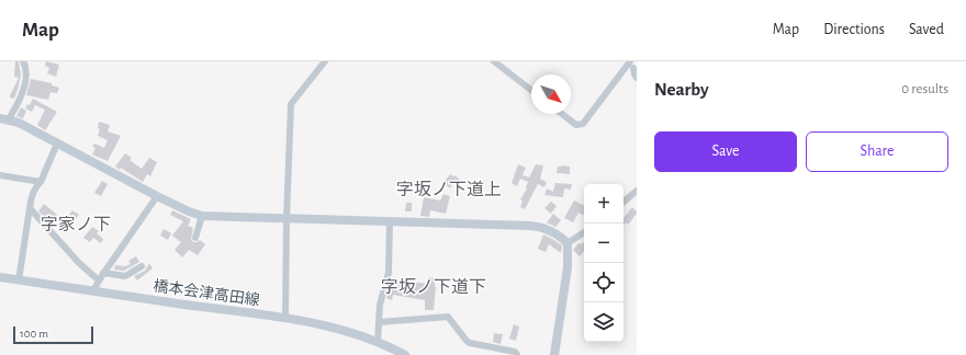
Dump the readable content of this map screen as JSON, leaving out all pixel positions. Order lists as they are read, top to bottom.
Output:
{
  "streets": {
    "street": ["橋本会津高田線"]
  },
  "districts": ["字坂ノ下道上", "字家ノ下", "字坂ノ下道下"],
  "scale_bar": "100 m",
  "north": "bottom right",
  "page": {
    "header": "Map",
    "nav": ["Map", "Directions", "Saved"],
    "heading": ["Nearby", "0 results"],
    "buttons": ["Save", "Share"],
    "map_buttons": ["+", "−"],
    "scale": "100 m"
  }
}
